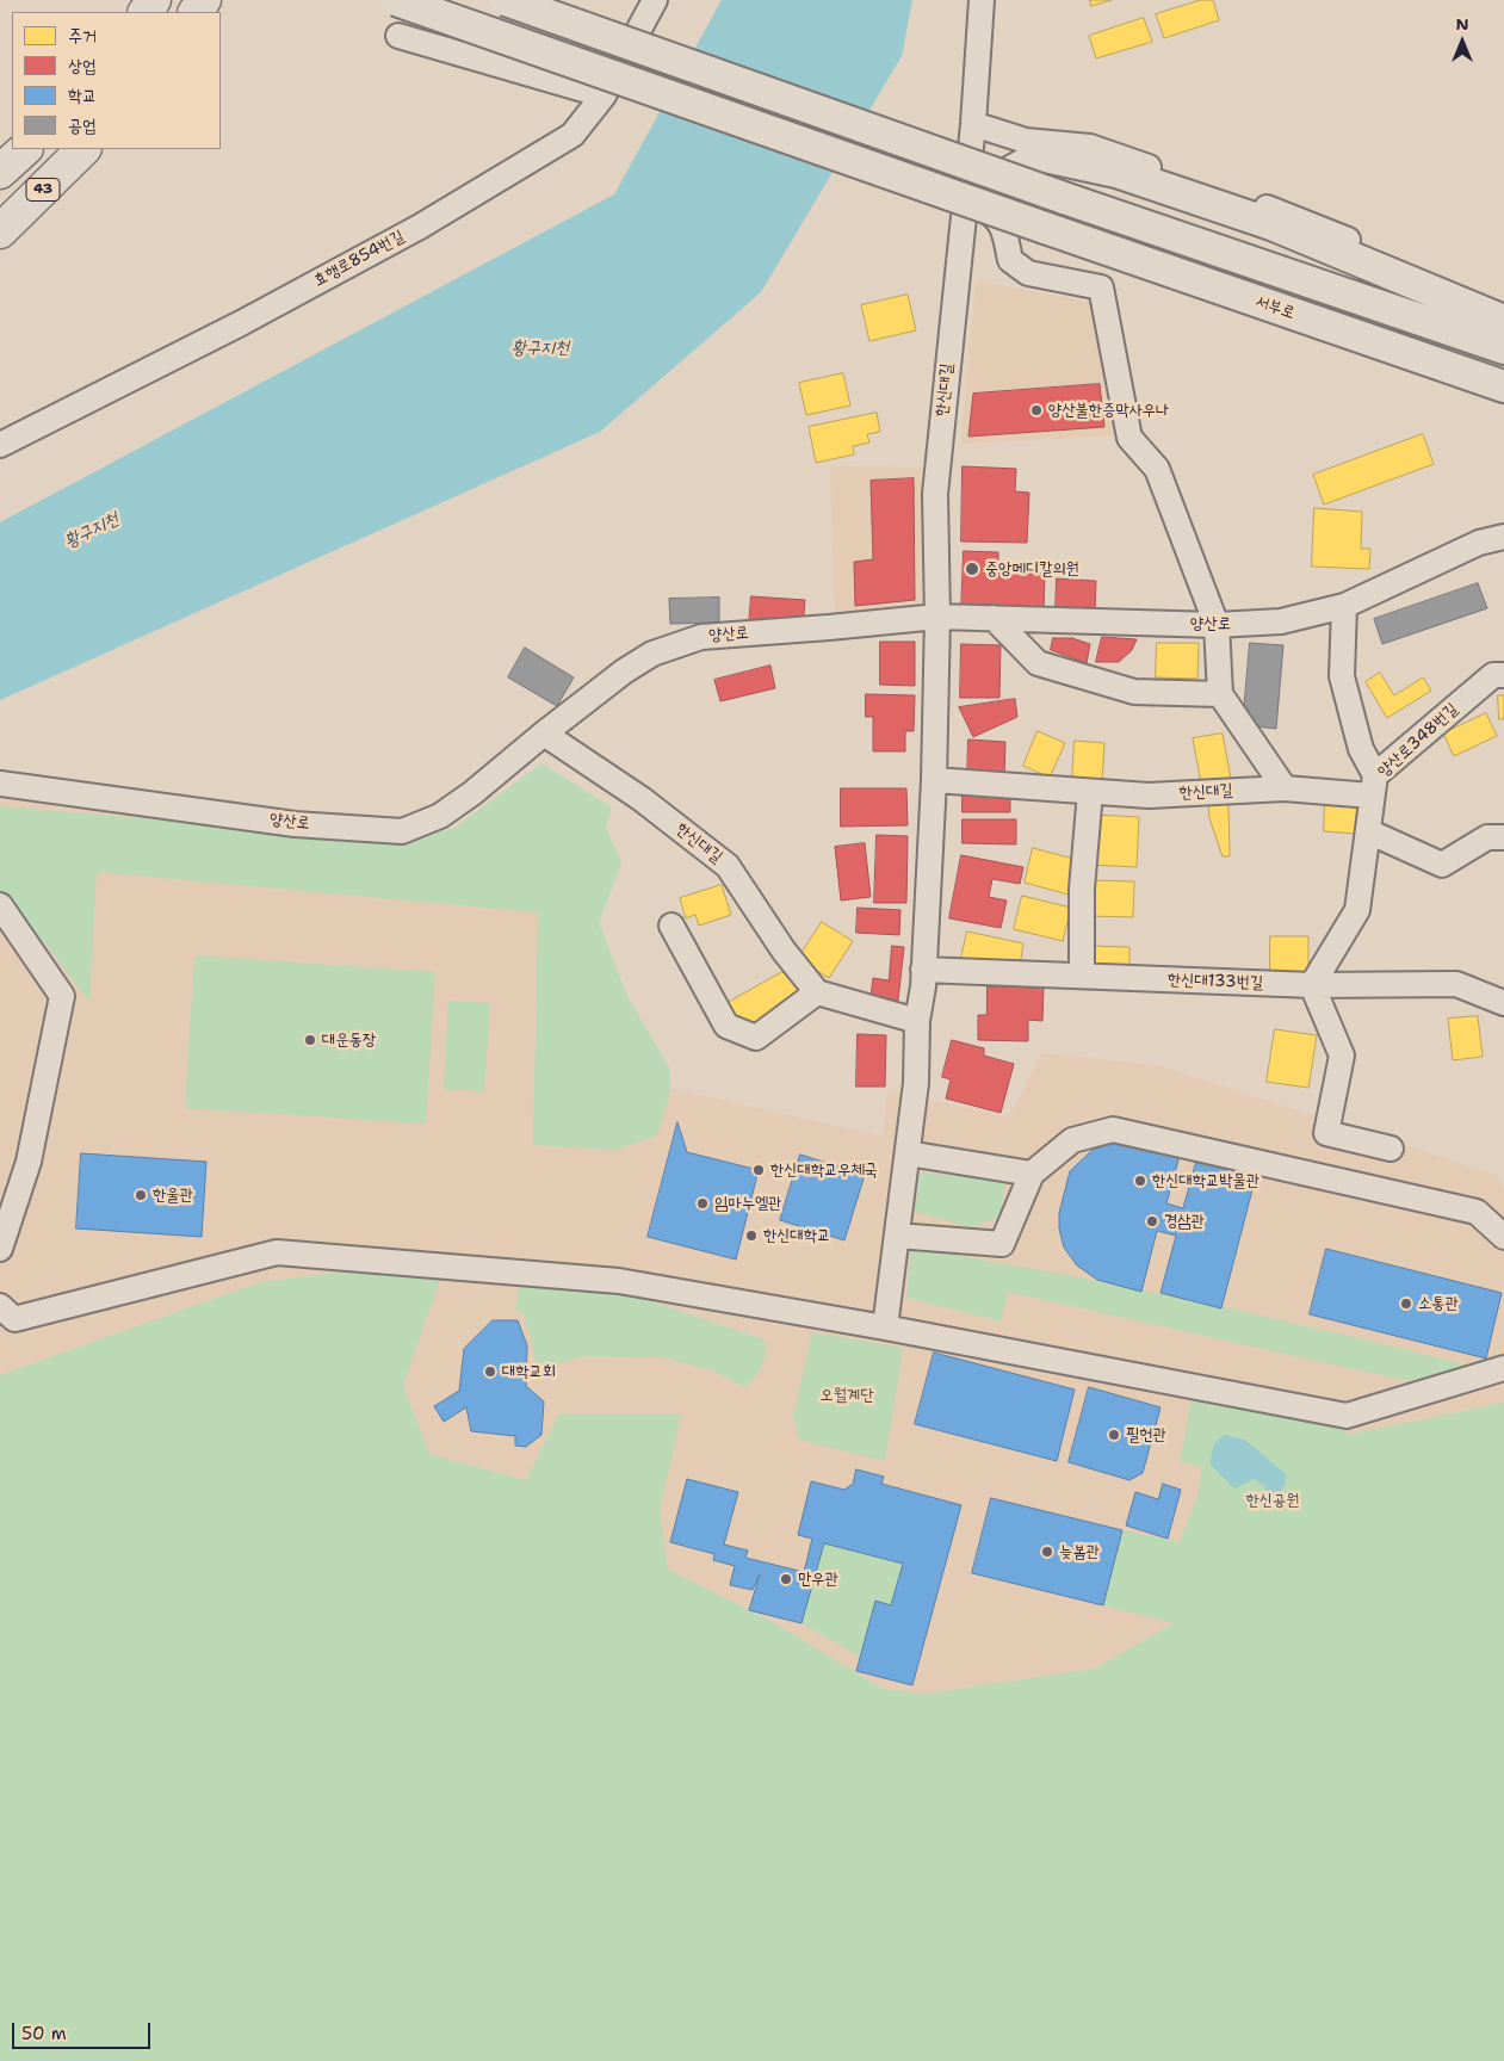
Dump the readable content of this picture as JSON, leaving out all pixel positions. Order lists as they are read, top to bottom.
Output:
{
  "streets": {
    "highway": ["43"],
    "main road": ["서부로"],
    "street": [
      "효행로854번길",
      "한신대길",
      "양산로",
      "양산로348번길",
      "한신대133번길"
    ]
  },
  "crossings": [
    ["한신대길", "양산로"],
    ["한신대길", "양산로348번길"],
    ["한신대길", "한신대133번길"],
    ["양산로348번길", "한신대133번길"]
  ],
  "water": ["황구지천"],
  "parks": ["오월계단", "한신공원"],
  "places": [
    "양산불한증막사우나",
    "중앙메디칼의원",
    "대운동장",
    "한신대학교우체국",
    "한신대학교박물관",
    "한울관",
    "임마누엘관",
    "경삼관",
    "한신대학교",
    "소통관",
    "대학교회",
    "필헌관",
    "늦봄관",
    "만우관"
  ],
  "legend": [
    "주거",
    "상업",
    "학교",
    "공업"
  ],
  "scale_bar": "50 m",
  "north": "top"
}
